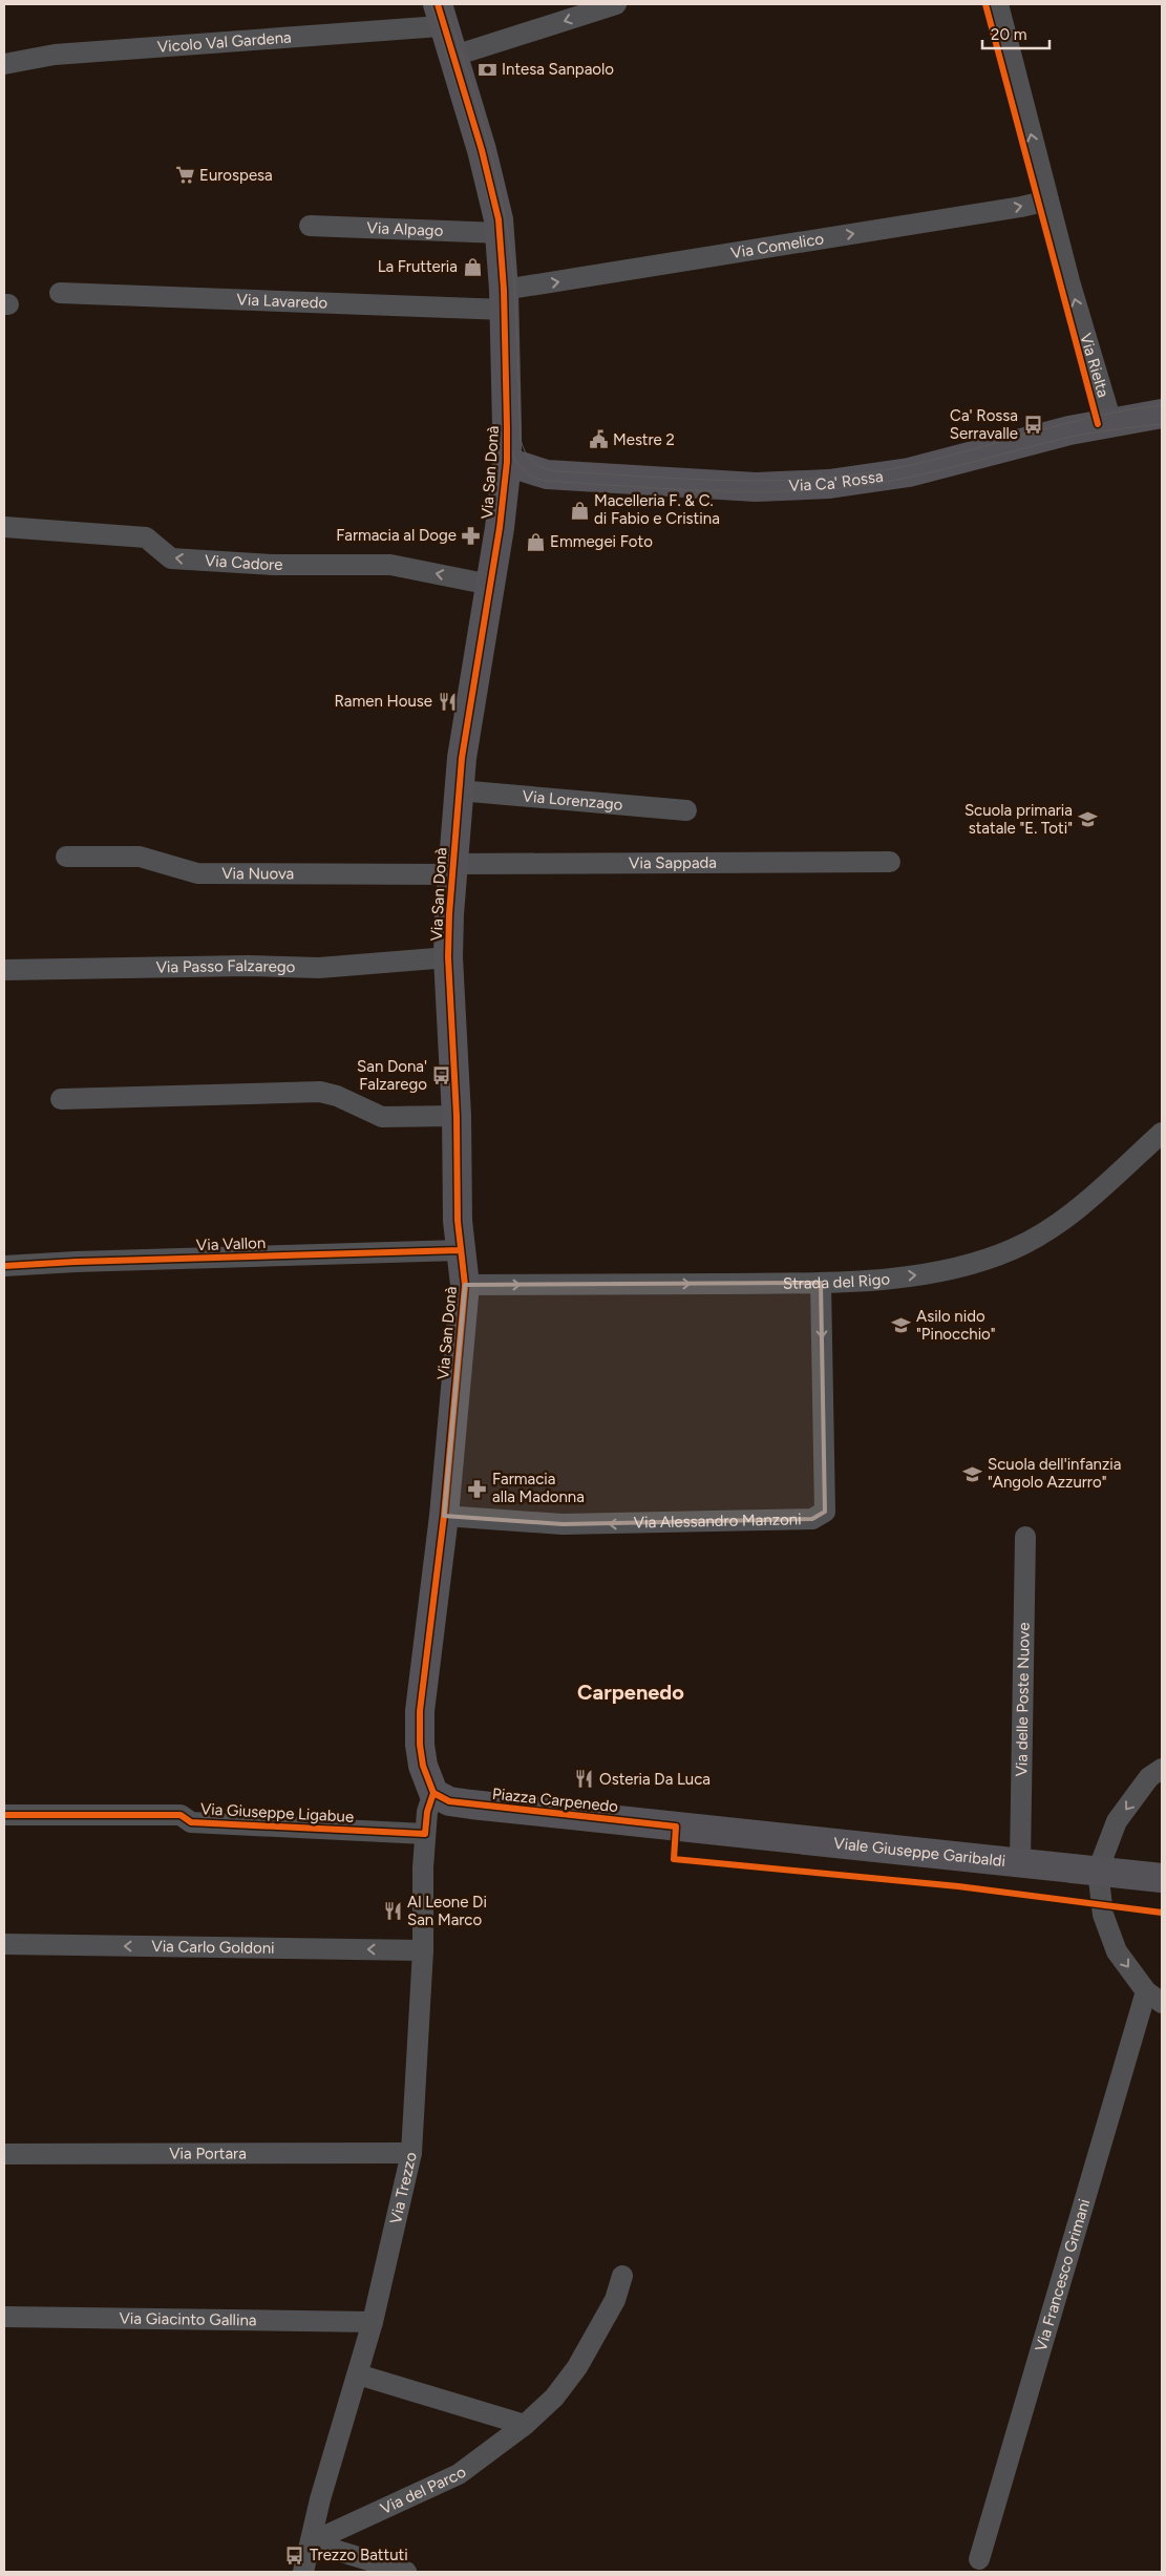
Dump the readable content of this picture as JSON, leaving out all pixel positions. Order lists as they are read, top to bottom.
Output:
{
  "streets": {
    "street": [
      "Vicolo Val Gardena",
      "Via Alpago",
      "Via Comelico",
      "Via Lavaredo",
      "Via Rielta",
      "Via San Donà",
      "Via Ca' Rossa",
      "Via Cadore",
      "Via Lorenzago",
      "Via Sappada",
      "Via Nuova",
      "Via Passo Falzarego",
      "Via Vallon",
      "Strada del Rigo",
      "Via Alessandro Manzoni",
      "Via delle Poste Nuove",
      "Piazza Carpenedo",
      "Via Giuseppe Ligabue",
      "Viale Giuseppe Garibaldi",
      "Via Carlo Goldoni",
      "Via Portara",
      "Via Trezzo",
      "Via Francesco Grimani",
      "Via Giacinto Gallina",
      "Via del Parco"
    ]
  },
  "crossings": [
    ["Vicolo Val Gardena", "Via San Donà"],
    ["Via Alpago", "Via San Donà"],
    ["Via Comelico", "Via Lavaredo"],
    ["Via Comelico", "Via Rielta"],
    ["Via Comelico", "Via San Donà"],
    ["Via Lavaredo", "Via San Donà"],
    ["Via Rielta", "Via Ca' Rossa"],
    ["Via San Donà", "Via Ca' Rossa"],
    ["Via San Donà", "Via Cadore"],
    ["Via San Donà", "Via Lorenzago"],
    ["Via San Donà", "Via Sappada"],
    ["Via San Donà", "Via Nuova"],
    ["Via San Donà", "Via Passo Falzarego"],
    ["Via San Donà", "Via Vallon"],
    ["Via San Donà", "Strada del Rigo"],
    ["Via San Donà", "Via Alessandro Manzoni"],
    ["Via San Donà", "Piazza Carpenedo"],
    ["Via San Donà", "Via Trezzo"],
    ["Via Sappada", "Via Nuova"],
    ["Strada del Rigo", "Via Alessandro Manzoni"],
    ["Via delle Poste Nuove", "Viale Giuseppe Garibaldi"],
    ["Piazza Carpenedo", "Viale Giuseppe Garibaldi"],
    ["Piazza Carpenedo", "Via Trezzo"],
    ["Via Giuseppe Ligabue", "Via Trezzo"],
    ["Via Carlo Goldoni", "Via Trezzo"],
    ["Via Portara", "Via Trezzo"],
    ["Via Trezzo", "Via Giacinto Gallina"],
    ["Via Trezzo", "Via del Parco"]
  ],
  "one_way": [
    "Via Comelico",
    "Via Rielta",
    "Via Cadore",
    "Strada del Rigo",
    "Via Carlo Goldoni"
  ],
  "districts": ["Carpenedo"],
  "places": {
    "bank": ["Intesa Sanpaolo"],
    "supermarket": ["Eurospesa"],
    "shop": ["La Frutteria", "Macelleria F. & C. di Fabio e Cristina", "Emmegei Foto"],
    "bus stop": ["Ca' Rossa Serravalle", "San Dona' Falzarego", "Trezzo Battuti"],
    "public building": ["Mestre 2"],
    "pharmacy": ["Farmacia al Doge", "Farmacia alla Madonna"],
    "restaurant": ["Ramen House", "Osteria Da Luca", "Al Leone Di San Marco"],
    "school or university": ["Scuola primaria statale \"E. Toti\"", "Asilo nido \"Pinocchio\"", "Scuola dell'infanzia \"Angolo Azzurro\""]
  },
  "scale_bar": "20 m"
}
